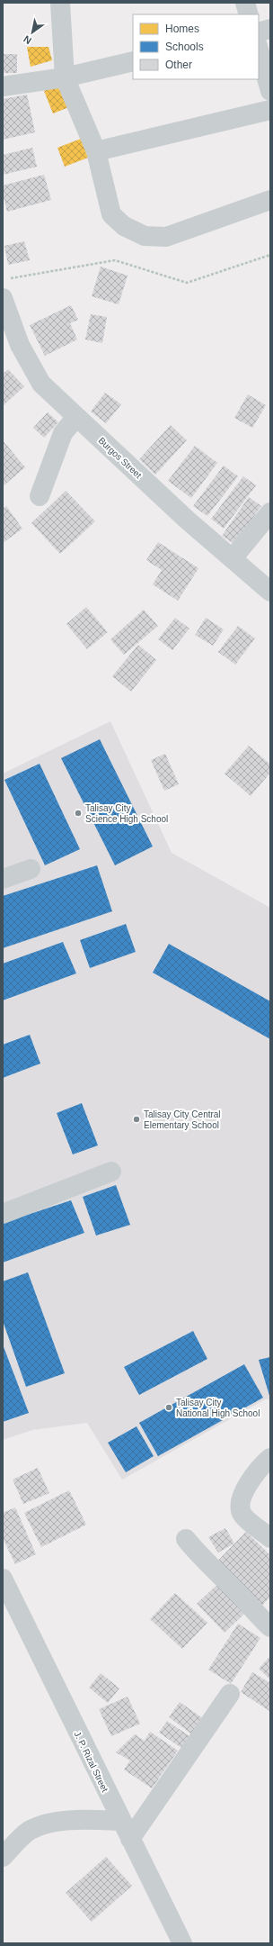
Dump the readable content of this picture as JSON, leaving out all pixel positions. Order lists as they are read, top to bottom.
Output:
{
  "streets": {
    "street": ["Burgos Street", "J. P. Rizal Street"]
  },
  "places": ["Talisay City Science High School", "Talisay City Central Elementary School", "Talisay City National High School"],
  "legend": ["Homes", "Schools", "Other"],
  "north": "bottom left"
}
